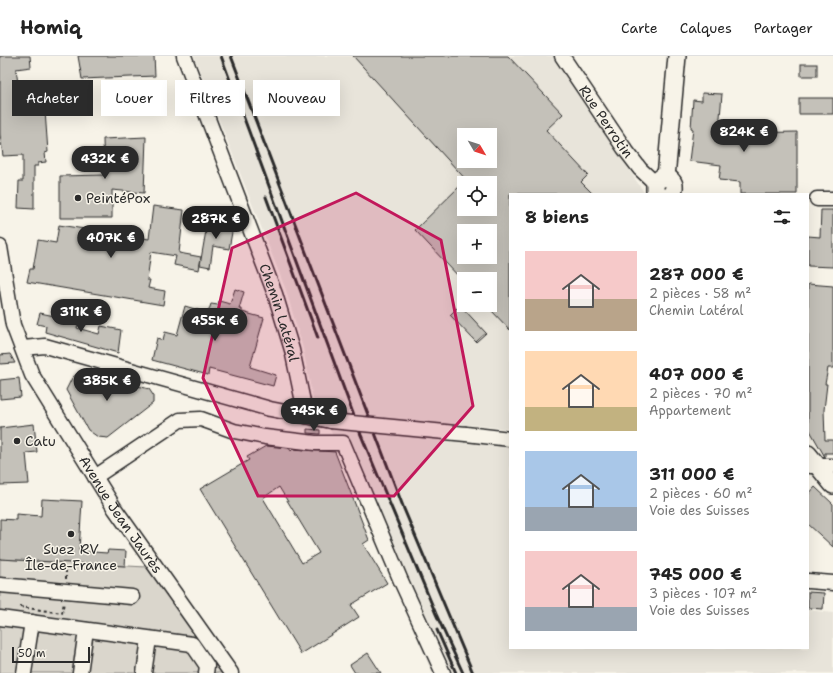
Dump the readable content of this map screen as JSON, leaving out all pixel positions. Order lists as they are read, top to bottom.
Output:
{
  "streets": {
    "street": ["Rue Perrotin", "Chemin Latéral", "Avenue Jean Jaurès"]
  },
  "places": ["PeintéPox", "Catu", "Suez RV Île-de-France"],
  "scale_bar": "50 m",
  "north": "bottom right",
  "page": {
    "header": "Homiq",
    "nav": ["Carte", "Calques", "Partager"],
    "chip": [
      "Acheter",
      "Louer",
      "Filtres",
      "Nouveau"
    ],
    "price": [
      "824K €",
      "432K €",
      "287K €",
      "407K €",
      "311K €",
      "455K €",
      "385K €",
      "745K €"
    ],
    "map_buttons": ["+", "−"],
    "heading": "8 biens",
    "list": [
      {
        "name": "287 000 €",
        "note": "2 pièces · 58 m² · Chemin Latéral"
      },
      {
        "name": "407 000 €",
        "note": "2 pièces · 70 m² · Appartement"
      },
      {
        "name": "311 000 €",
        "note": "2 pièces · 60 m² · Voie des Suisses"
      },
      {
        "name": "745 000 €",
        "note": "3 pièces · 107 m² · Voie des Suisses"
      }
    ],
    "scale": "50 m"
  }
}
